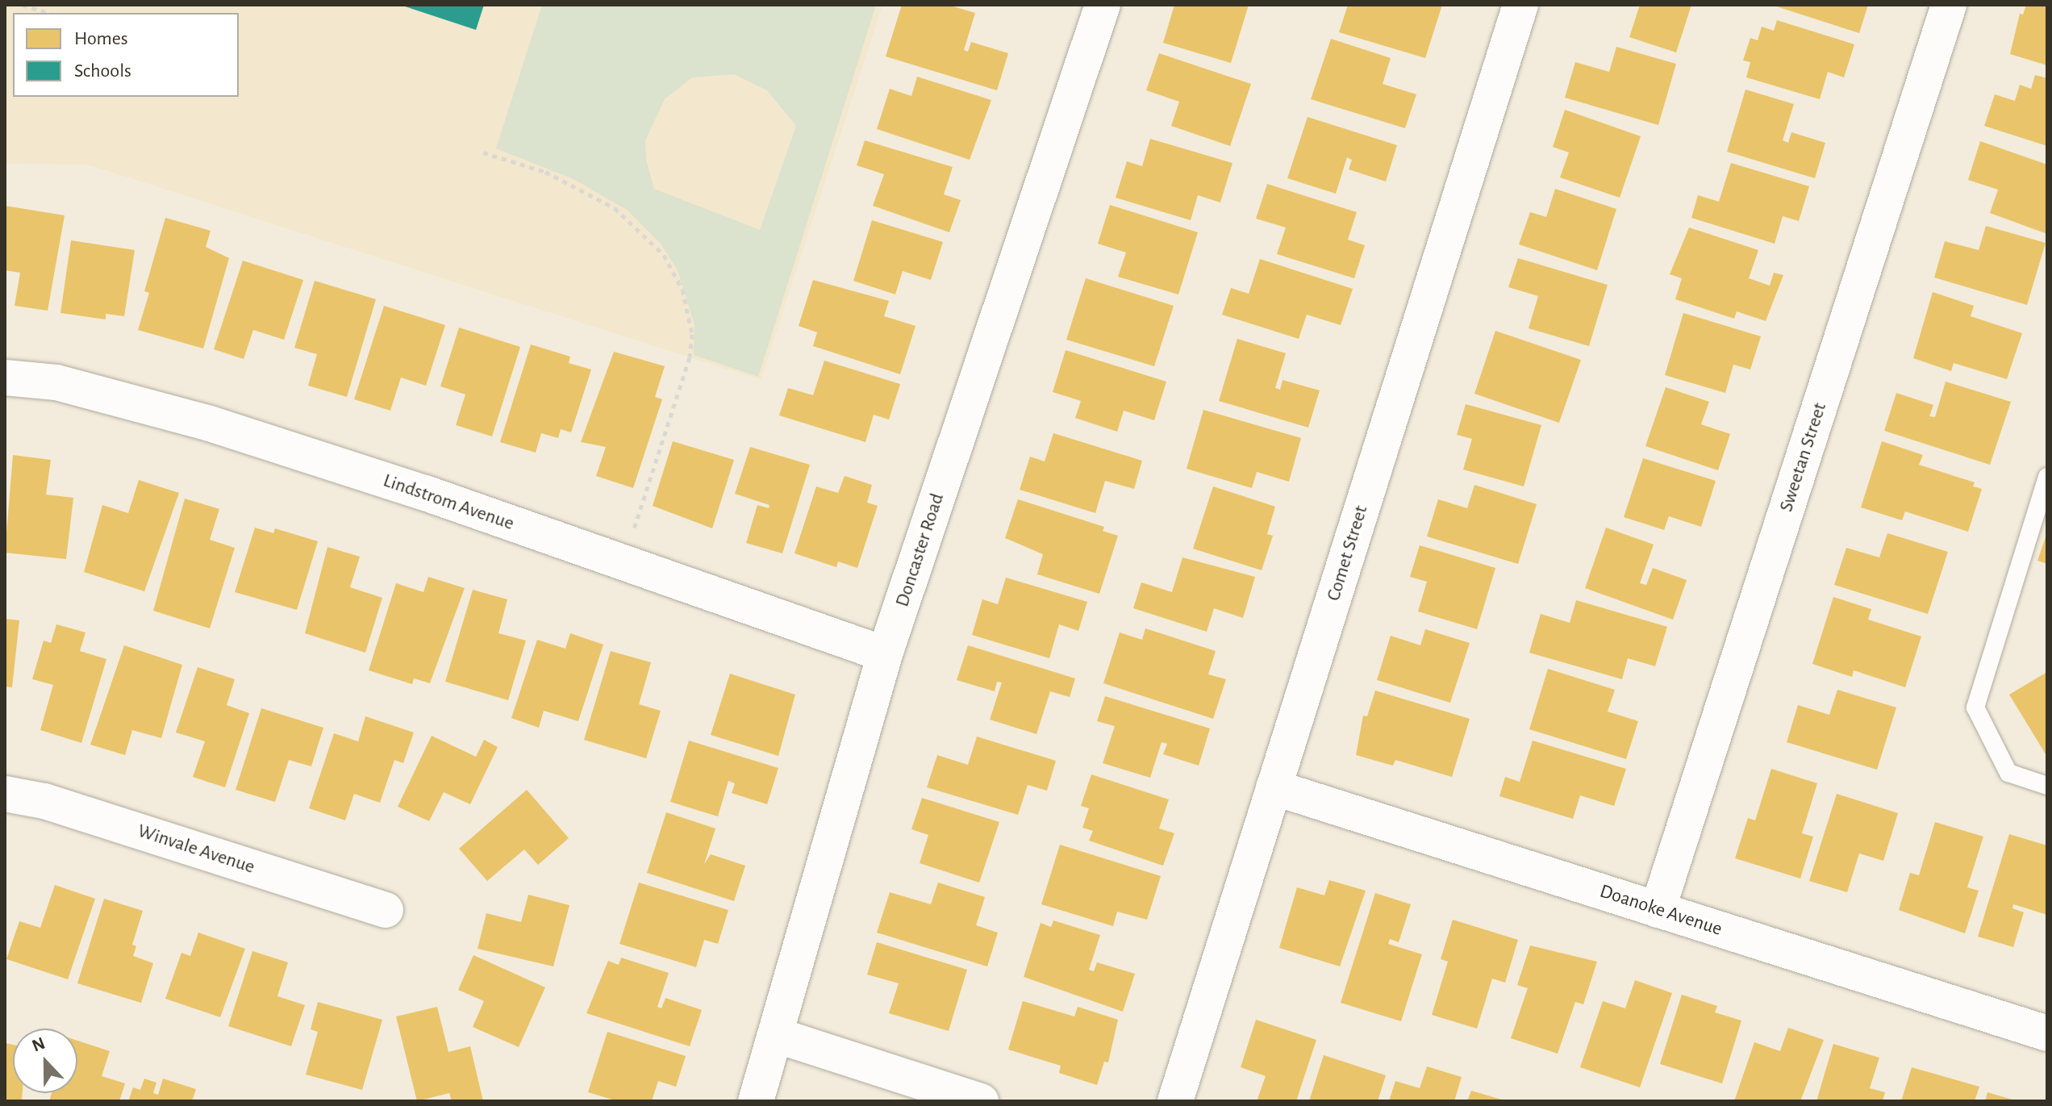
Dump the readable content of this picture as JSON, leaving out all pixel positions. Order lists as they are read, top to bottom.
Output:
{
  "streets": {
    "street": [
      "Sweetan Street",
      "Lindstrom Avenue",
      "Doncaster Road",
      "Comet Street",
      "Winvale Avenue",
      "Doanoke Avenue"
    ]
  },
  "crossings": [
    ["Sweetan Street", "Doanoke Avenue"],
    ["Lindstrom Avenue", "Doncaster Road"],
    ["Comet Street", "Doanoke Avenue"]
  ],
  "legend": ["Homes", "Schools"],
  "north": "top"
}
